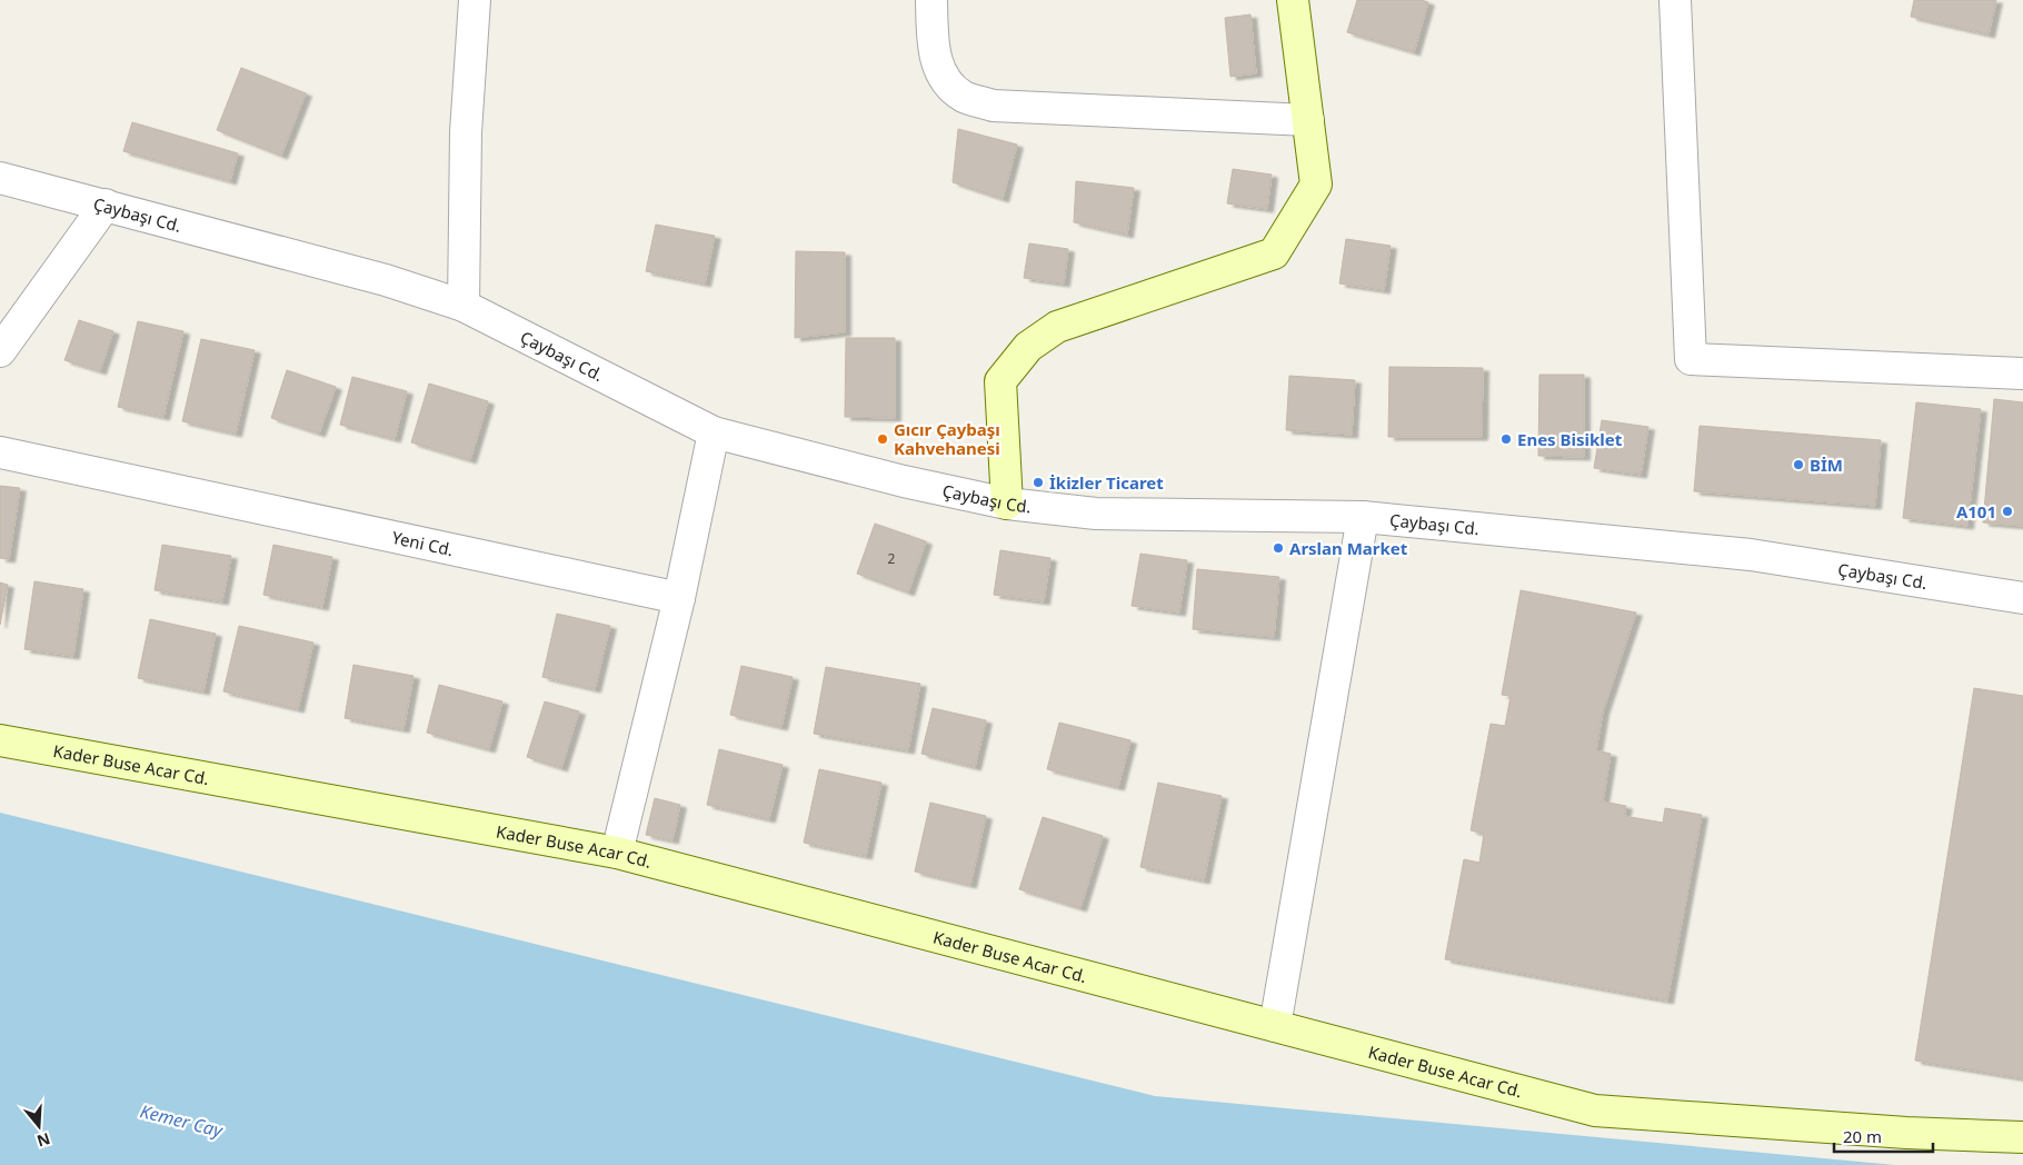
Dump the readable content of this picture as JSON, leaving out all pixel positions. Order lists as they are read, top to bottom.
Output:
{
  "streets": {
    "street": ["Çaybaşı Cd.", "Yeni Cd.", "Kader Buse Acar Cd."]
  },
  "water": ["Kemer Cay"],
  "places": [
    "Gıcır Çaybaşı Kahvehanesi",
    "Enes Bisiklet",
    "BİM",
    "İkizler Ticaret",
    "A101",
    "Arslan Market"
  ],
  "house_numbers": ["2"],
  "scale_bar": "20 m",
  "north": "bottom"
}
